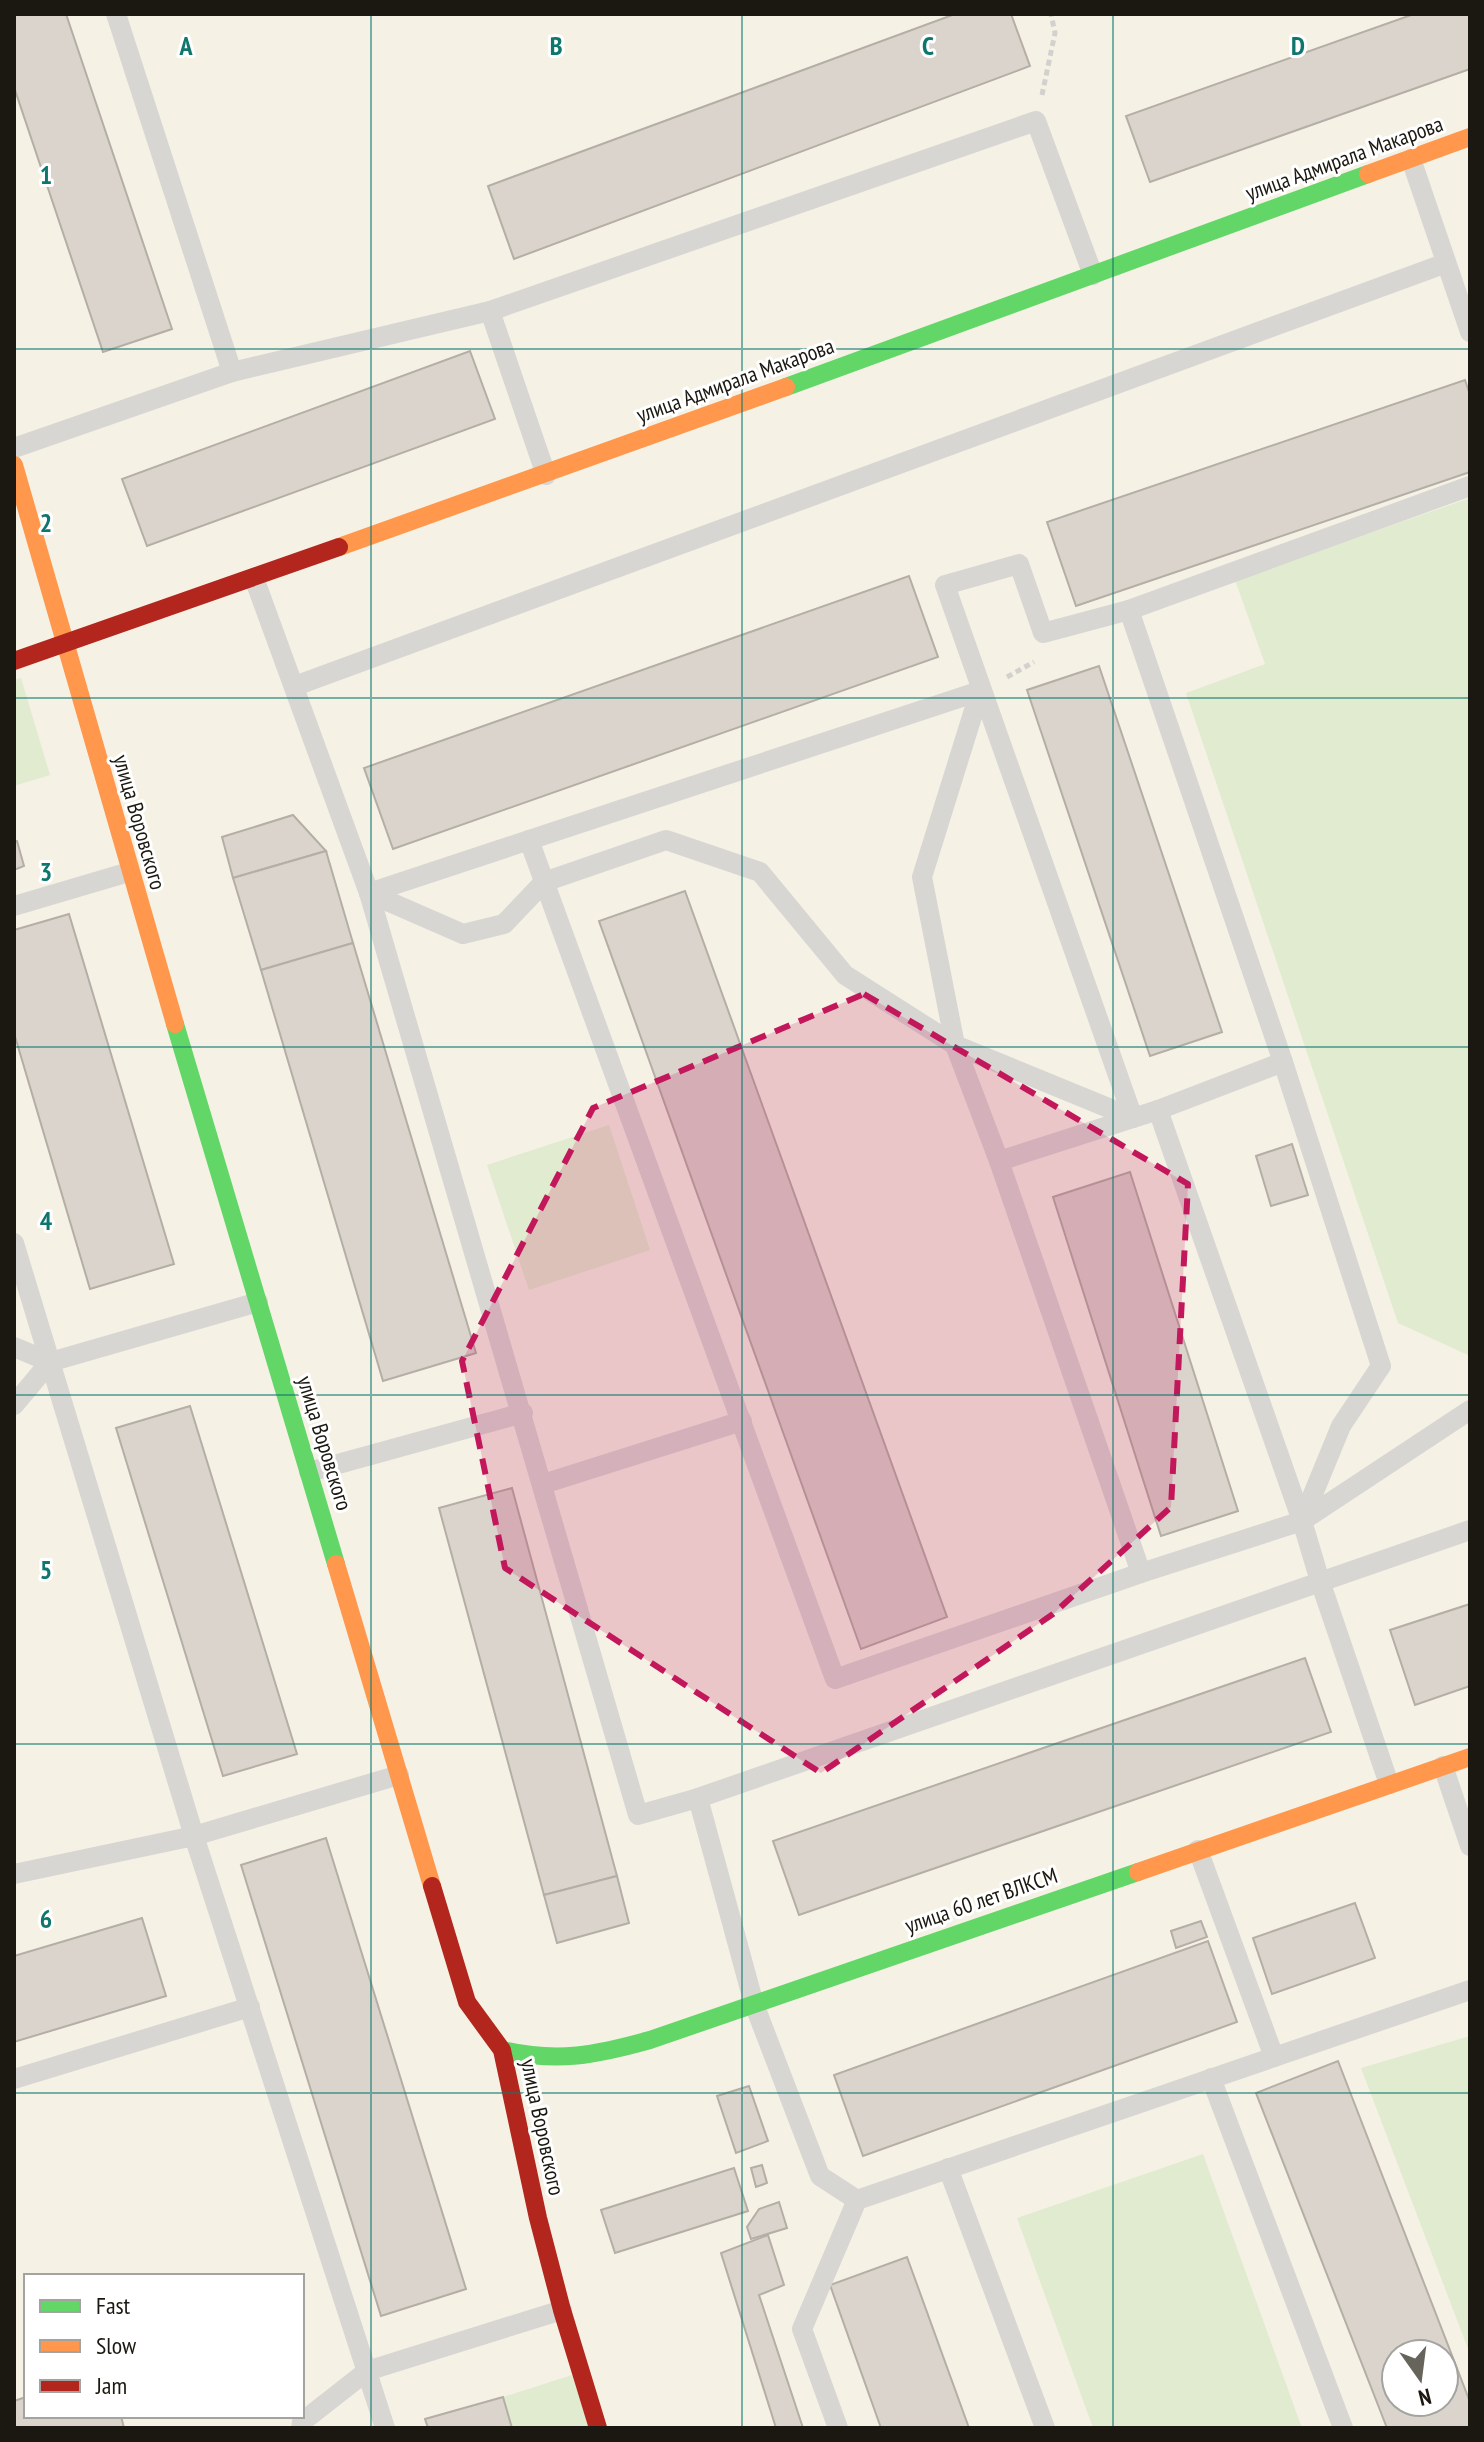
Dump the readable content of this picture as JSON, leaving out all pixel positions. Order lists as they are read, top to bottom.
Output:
{
  "streets": {
    "street": ["улица Адмирала Макарова", "улица Воровского", "улица 60 лет ВЛКСМ"]
  },
  "crossings": [
    ["улица Адмирала Макарова", "улица Воровского"],
    ["улица Воровского", "улица 60 лет ВЛКСМ"]
  ],
  "legend": ["Fast", "Slow", "Jam"],
  "north": "bottom",
  "grid": {
    "columns": [
      "A",
      "B",
      "C",
      "D"
    ],
    "rows": [
      "1",
      "2",
      "3",
      "4",
      "5",
      "6"
    ]
  }
}
